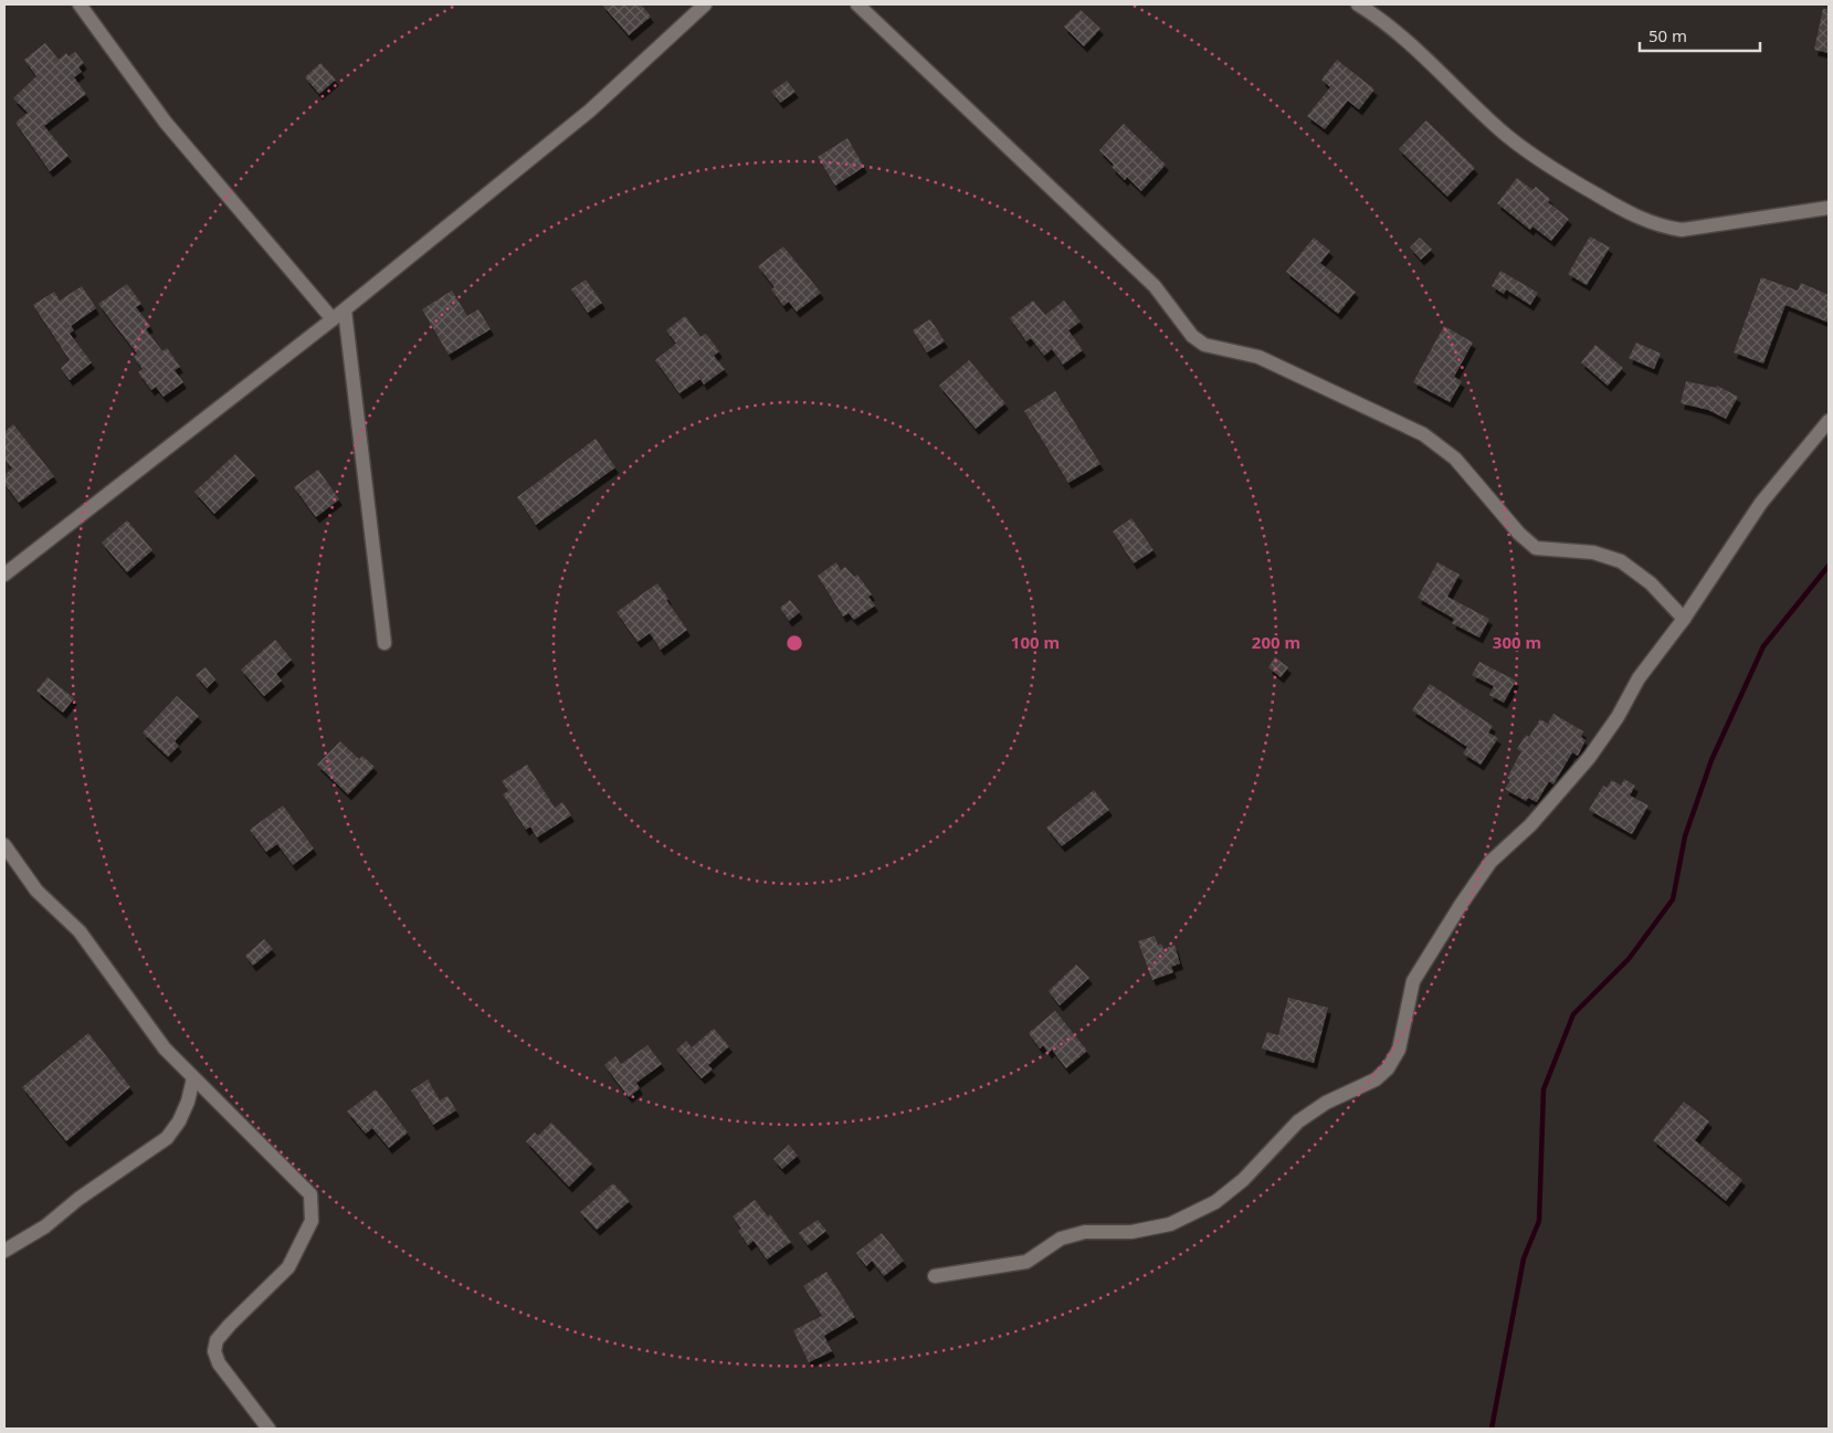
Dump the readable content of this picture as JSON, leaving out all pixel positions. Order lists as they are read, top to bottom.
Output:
{
  "scale_bar": "50 m",
  "rings": ["100 m", "200 m", "300 m"]
}
